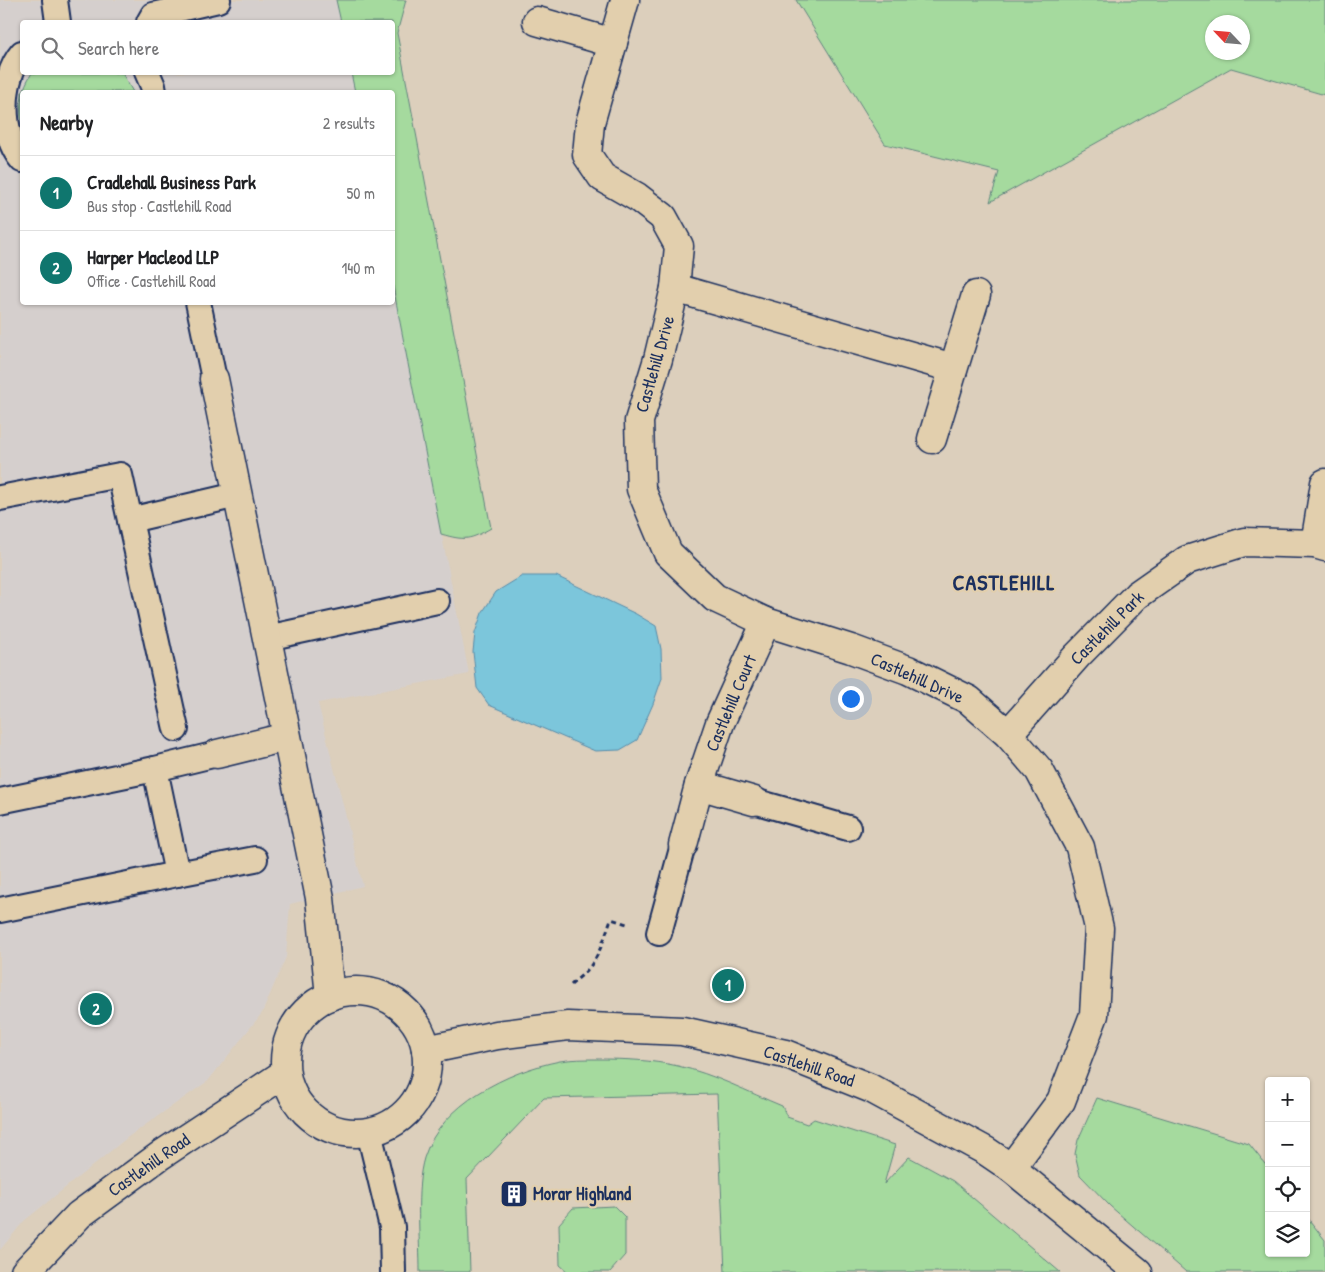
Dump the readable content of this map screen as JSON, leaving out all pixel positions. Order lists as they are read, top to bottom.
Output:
{
  "streets": {
    "street": [
      "Castlehill Drive",
      "Castlehill Park",
      "Castlehill Court",
      "Castlehill Road"
    ]
  },
  "crossings": [
    ["Castlehill Drive", "Castlehill Park"],
    ["Castlehill Drive", "Castlehill Court"],
    ["Castlehill Drive", "Castlehill Road"]
  ],
  "districts": ["CASTLEHILL"],
  "places": {
    "building": ["Morar Highland"]
  },
  "north": "top left",
  "page": {
    "search": "Search here",
    "heading": ["Nearby", "2 results"],
    "list": [
      {
        "mark": "1",
        "name": "Cradlehall Business Park",
        "note": "Bus stop · Castlehill Road",
        "value": "50 m"
      },
      {
        "mark": "2",
        "name": "Harper Macleod LLP",
        "note": "Office · Castlehill Road",
        "value": "140 m"
      }
    ],
    "pins": ["1", "2"],
    "map_buttons": ["+", "−"]
  }
}
